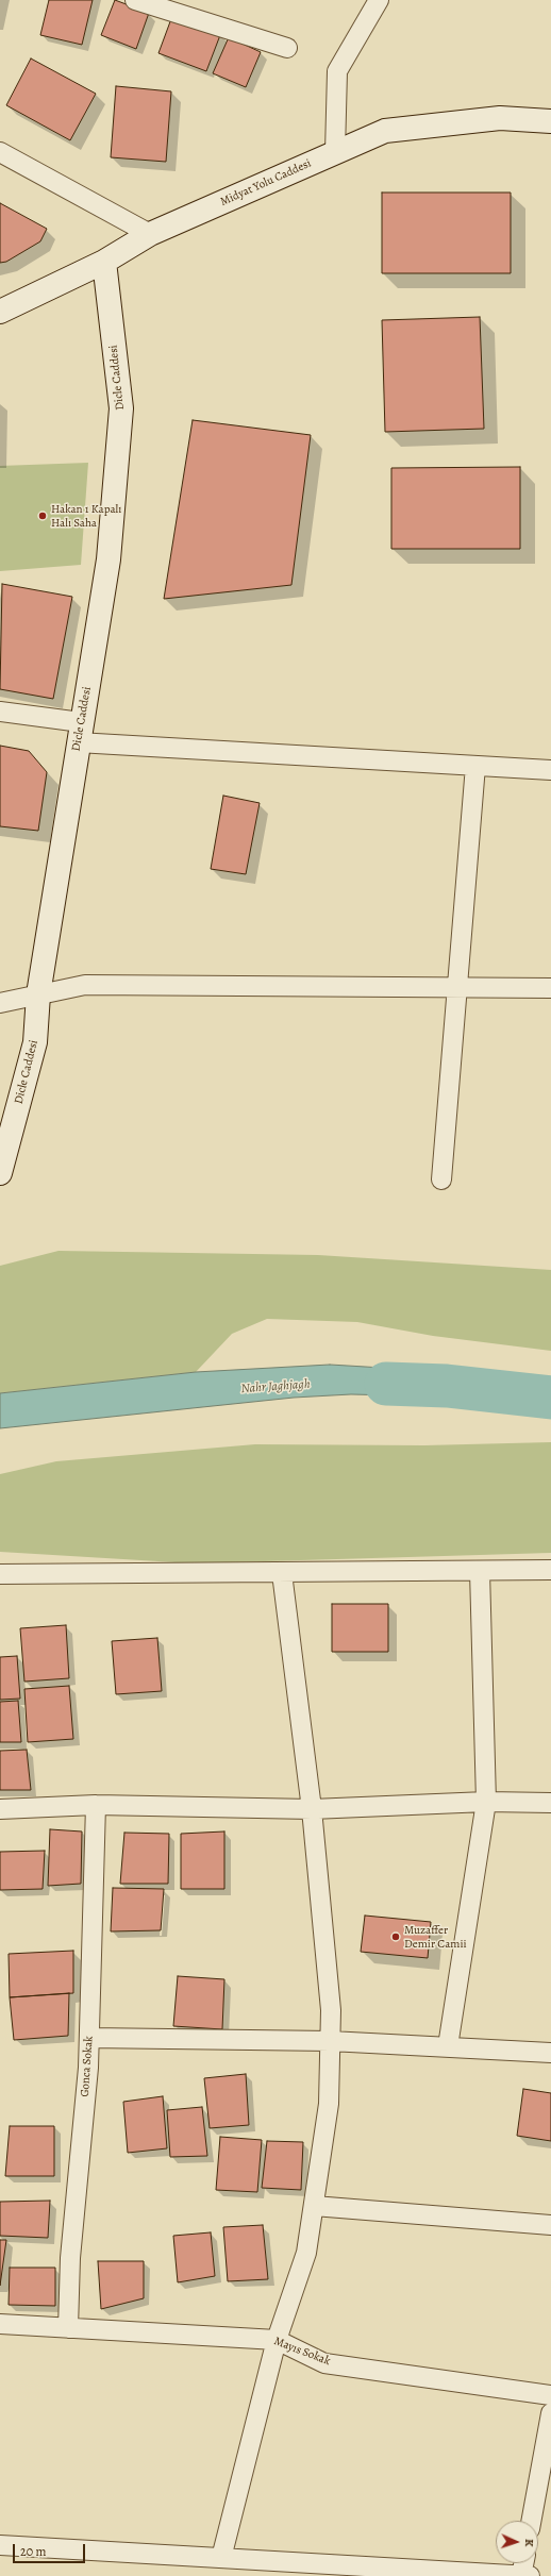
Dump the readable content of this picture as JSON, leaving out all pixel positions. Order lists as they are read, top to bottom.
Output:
{
  "streets": {
    "street": [
      "Midyat Yolu Caddesi",
      "Dicle Caddesi",
      "Gonca Sokak",
      "Mayıs Sokak"
    ]
  },
  "crossings": [
    ["Midyat Yolu Caddesi", "Dicle Caddesi"],
    ["Gonca Sokak", "Mayıs Sokak"]
  ],
  "water": ["Nahr Jaghjagh"],
  "places": ["Hakan 1 Kapalı Halı Saha", "Muzaffer Demir Camii"],
  "scale_bar": "20 m",
  "north": "right"
}
